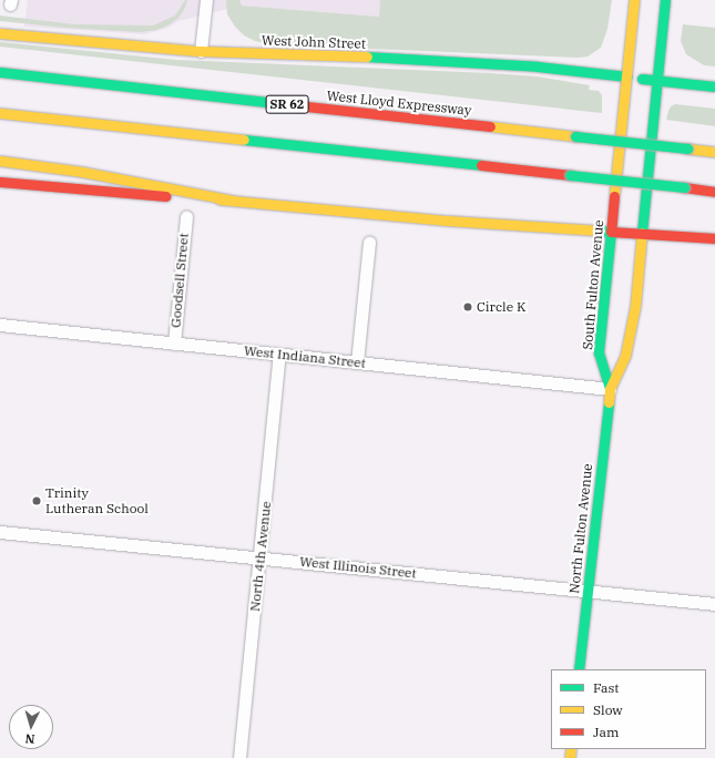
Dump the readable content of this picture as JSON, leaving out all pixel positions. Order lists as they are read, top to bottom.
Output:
{
  "streets": {
    "main road": [
      "West John Street",
      "West Lloyd Expressway",
      "SR 62",
      "South Fulton Avenue",
      "North Fulton Avenue"
    ],
    "street": [
      "Goodsell Street",
      "West Indiana Street",
      "North 4th Avenue",
      "West Illinois Street"
    ]
  },
  "crossings": [
    ["West John Street", "South Fulton Avenue"],
    ["Goodsell Street", "West Indiana Street"],
    ["South Fulton Avenue", "West Indiana Street"],
    ["South Fulton Avenue", "North Fulton Avenue"],
    ["West Indiana Street", "North Fulton Avenue"],
    ["West Indiana Street", "North 4th Avenue"],
    ["North Fulton Avenue", "West Illinois Street"],
    ["North 4th Avenue", "West Illinois Street"]
  ],
  "places": ["Circle K", "Trinity Lutheran School"],
  "legend": ["Fast", "Slow", "Jam"],
  "north": "bottom"
}
